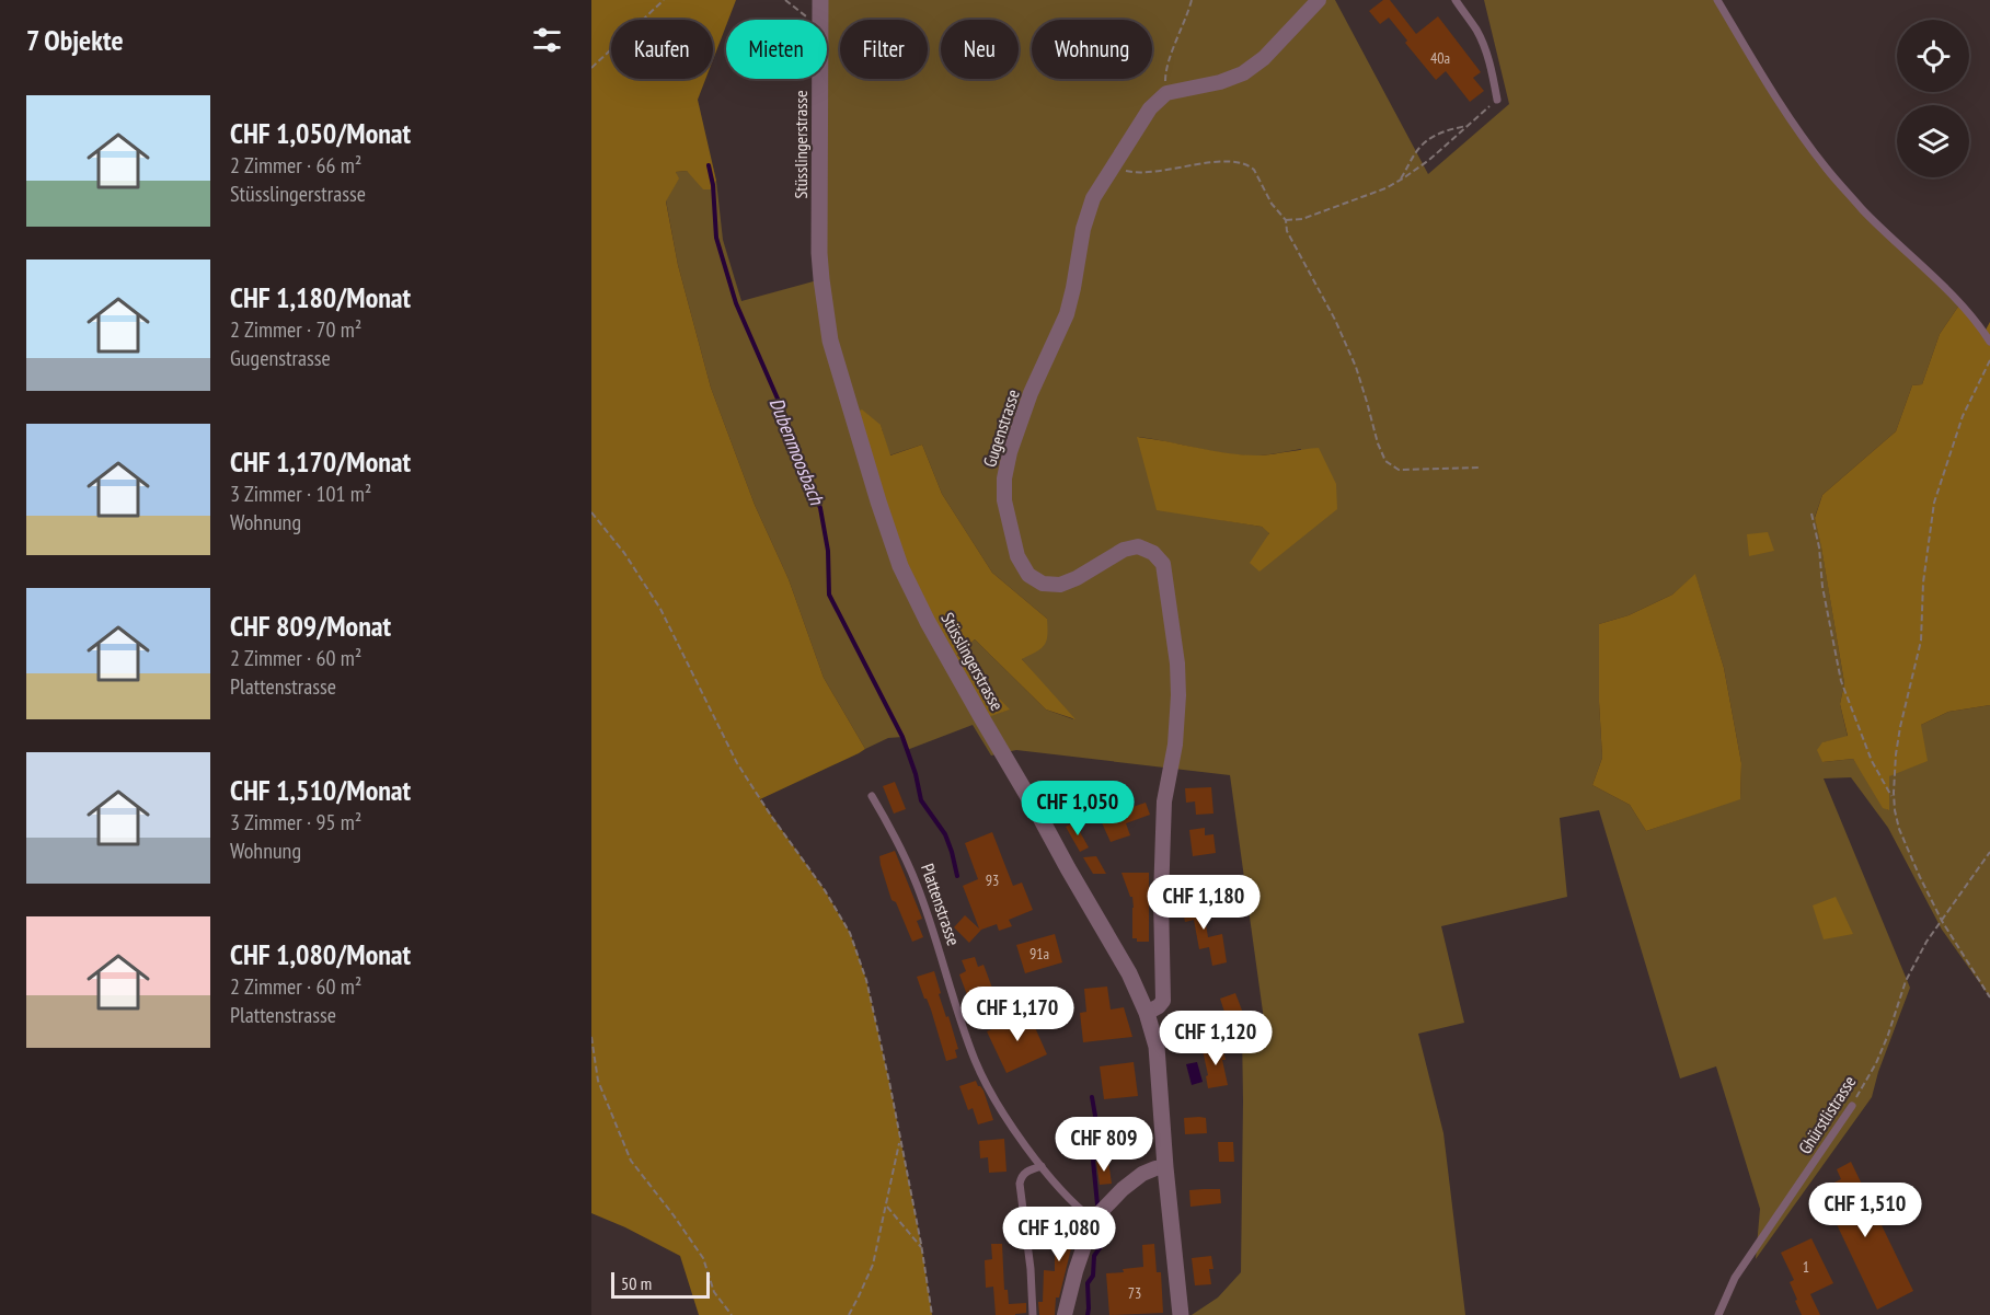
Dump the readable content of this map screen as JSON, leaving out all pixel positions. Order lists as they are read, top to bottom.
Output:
{
  "streets": {
    "street": ["Stüsslingerstrasse", "Gugenstrasse"],
    "lane": ["Plattenstrasse", "Ghürstlistrasse"]
  },
  "crossings": [
    ["Stüsslingerstrasse", "Gugenstrasse"]
  ],
  "water": ["Dubenmoosbach"],
  "house_numbers": [
    "40a",
    "93",
    "91a",
    "1",
    "73"
  ],
  "scale_bar": "50 m",
  "page": {
    "heading": "7 Objekte",
    "chip": [
      "Kaufen",
      "Mieten",
      "Filter",
      "Neu",
      "Wohnung"
    ],
    "list": [
      {
        "name": "CHF 1,050/Monat",
        "note": "2 Zimmer · 66 m² · Stüsslingerstrasse"
      },
      {
        "name": "CHF 1,180/Monat",
        "note": "2 Zimmer · 70 m² · Gugenstrasse"
      },
      {
        "name": "CHF 1,170/Monat",
        "note": "3 Zimmer · 101 m² · Wohnung"
      },
      {
        "name": "CHF 809/Monat",
        "note": "2 Zimmer · 60 m² · Plattenstrasse"
      },
      {
        "name": "CHF 1,510/Monat",
        "note": "3 Zimmer · 95 m² · Wohnung"
      },
      {
        "name": "CHF 1,080/Monat",
        "note": "2 Zimmer · 60 m² · Plattenstrasse"
      }
    ],
    "price": [
      "CHF 1,050",
      "CHF 1,180",
      "CHF 1,170",
      "CHF 1,120",
      "CHF 809",
      "CHF 1,510",
      "CHF 1,080"
    ],
    "scale": "50 m"
  }
}
